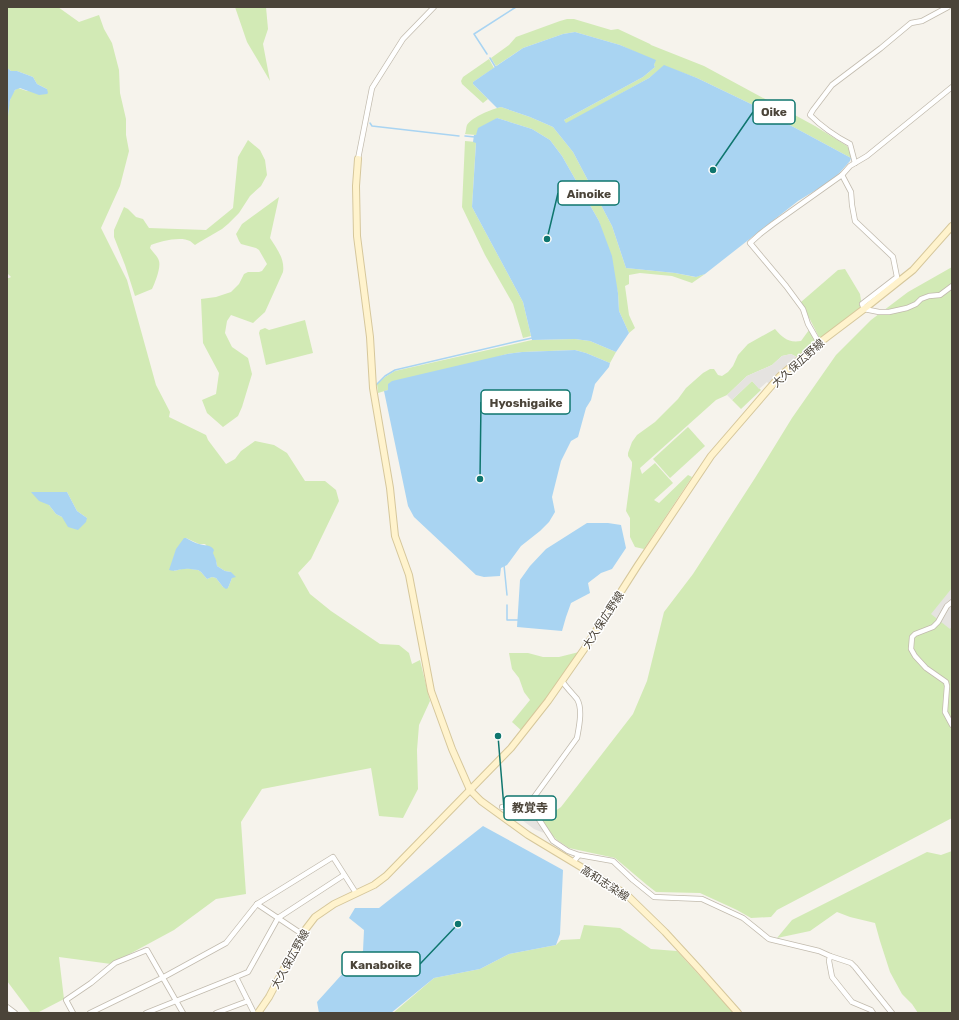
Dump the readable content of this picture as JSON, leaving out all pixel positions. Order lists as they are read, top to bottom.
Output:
{
  "streets": {
    "street": ["大久保広野線", "高和志染線"]
  },
  "crossings": [
    ["大久保広野線", "高和志染線"]
  ],
  "places": [
    "Oike",
    "Ainoike",
    "Hyoshigaike",
    "教覚寺",
    "Kanaboike"
  ]
}
